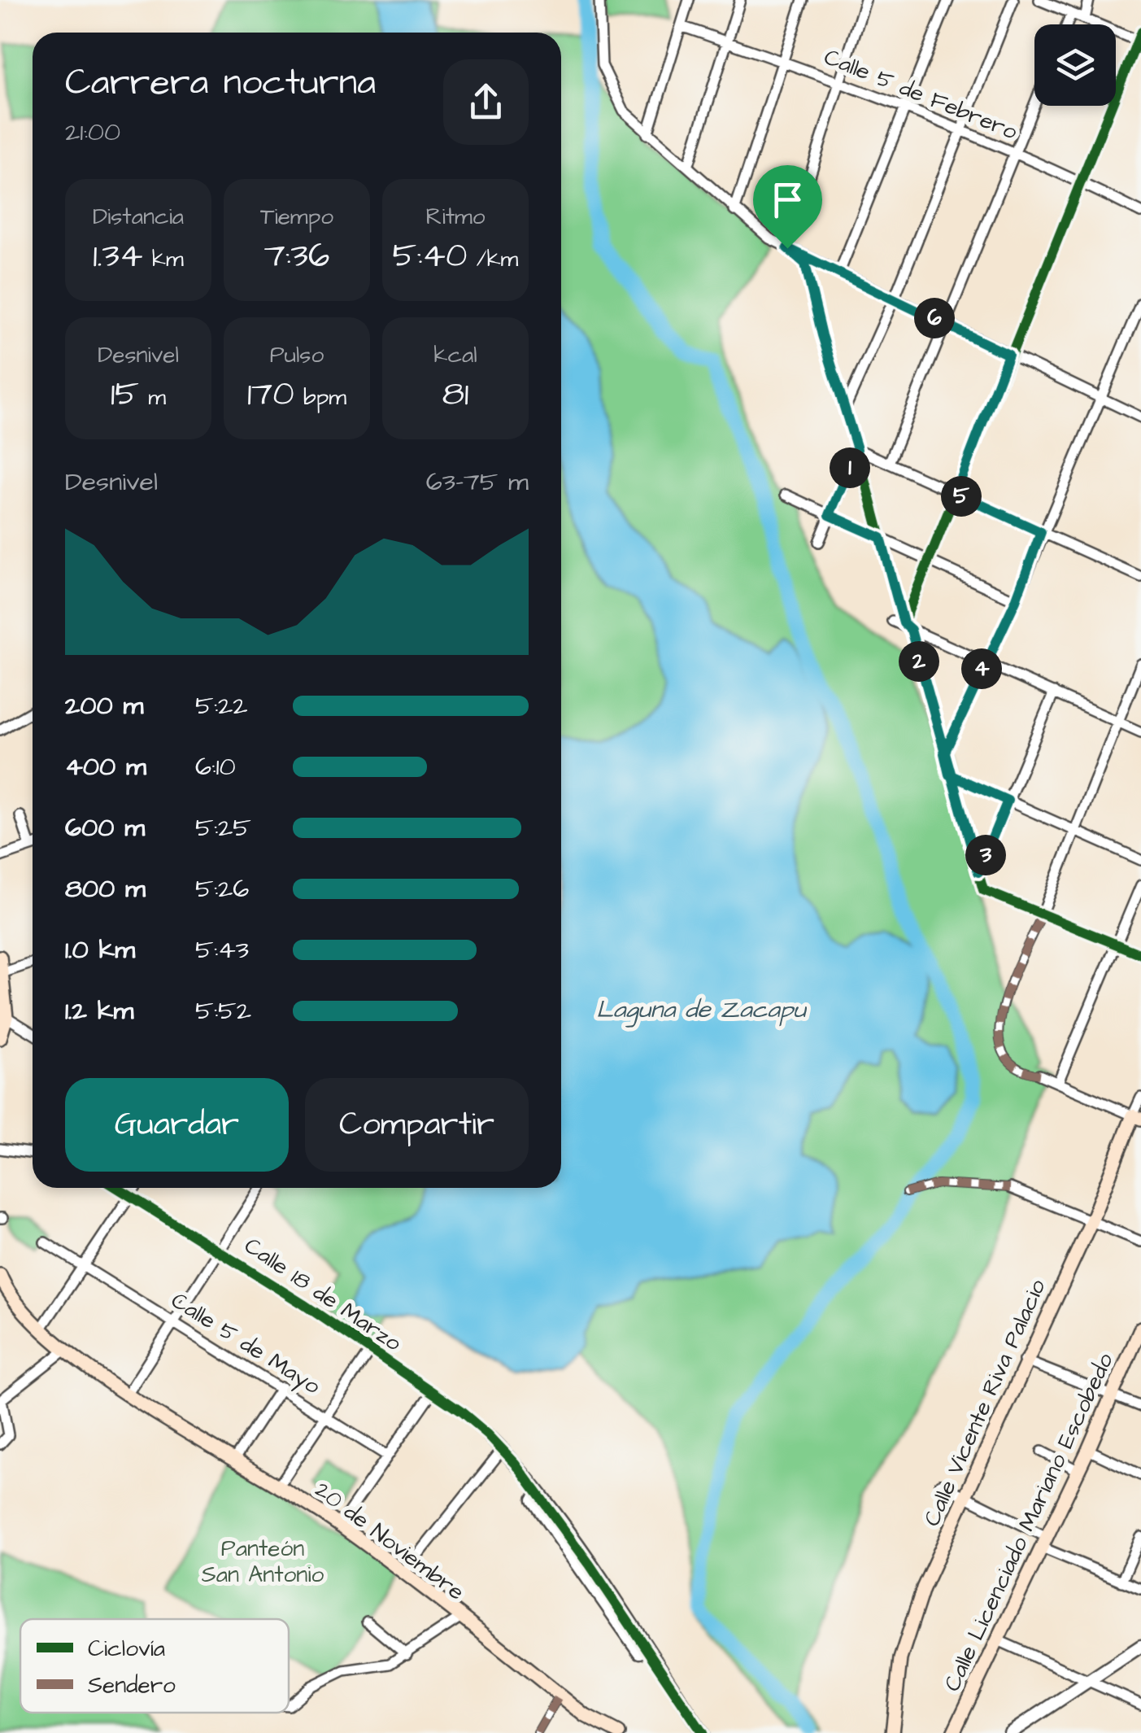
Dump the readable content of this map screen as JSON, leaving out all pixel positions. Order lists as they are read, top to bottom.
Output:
{
  "streets": {
    "main road": ["Calle Vicente Riva Palacio", "Calle Licenciado Mariano Escobedo", "20 de Noviembre"],
    "street": ["Calle 5 de Febrero", "Calle 18 de Marzo", "Calle 5 de Mayo"]
  },
  "water": ["Laguna de Zacapu"],
  "parks": ["Panteón San Antonio"],
  "legend": ["Ciclovía", "Sendero"],
  "page": {
    "heading": ["Carrera nocturna", "21:00"],
    "stats": [
      ["Distancia", "1.34 km"],
      ["Tiempo", "7:36"],
      ["Ritmo", "5:40 /km"],
      ["Desnivel", "15 m"],
      ["Pulso", "170 bpm"],
      ["kcal", "81"]
    ],
    "pins": [
      "6",
      "1",
      "5",
      "2",
      "4",
      "3"
    ],
    "chart": ["Desnivel", "63–75 m"],
    "list": [
      {
        "name": "200 m",
        "note": "5:22"
      },
      {
        "name": "400 m",
        "note": "6:10"
      },
      {
        "name": "600 m",
        "note": "5:25"
      },
      {
        "name": "800 m",
        "note": "5:26"
      },
      {
        "name": "1.0 km",
        "note": "5:43"
      },
      {
        "name": "1.2 km",
        "note": "5:52"
      }
    ],
    "buttons": ["Guardar", "Compartir"]
  }
}
